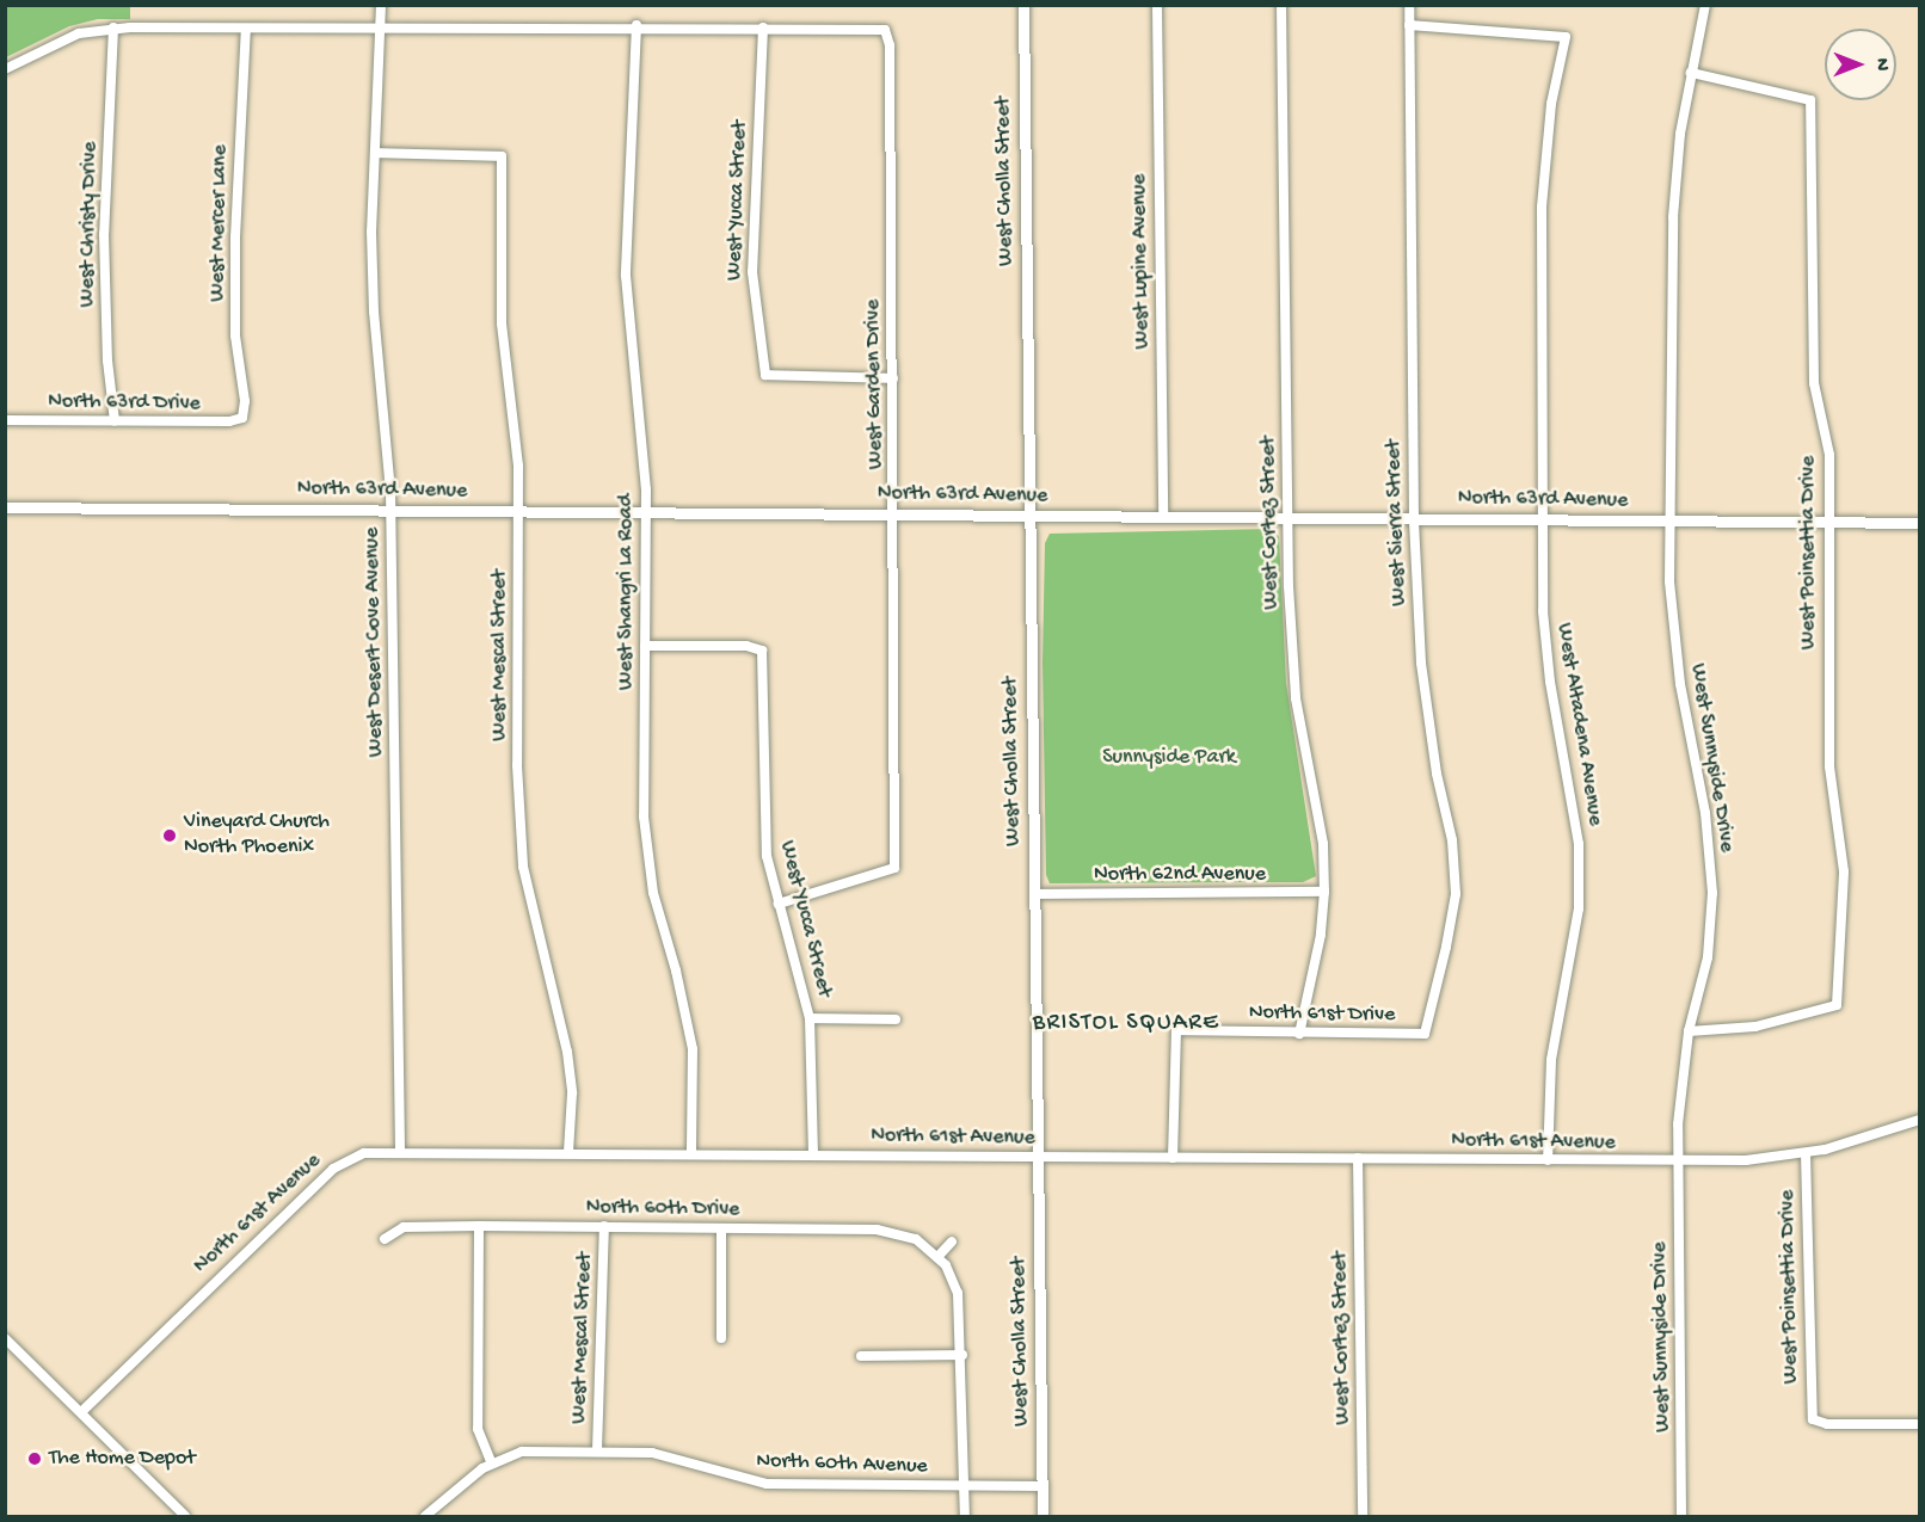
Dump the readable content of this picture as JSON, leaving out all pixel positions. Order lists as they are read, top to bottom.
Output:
{
  "streets": {
    "street": [
      "West Cholla Street",
      "West Yucca Street",
      "West Mercer Lane",
      "West Christy Drive",
      "West Lupine Avenue",
      "West Garden Drive",
      "North 63rd Drive",
      "North 63rd Avenue",
      "West Cortez Street",
      "West Sierra Street",
      "West Poinsettia Drive",
      "West Shangri La Road",
      "West Desert Cove Avenue",
      "West Mescal Street",
      "West Altadena Avenue",
      "West Sunnyside Drive",
      "North 62nd Avenue",
      "North 61st Drive",
      "North 61st Avenue",
      "North 60th Drive",
      "North 60th Avenue"
    ]
  },
  "crossings": [
    ["West Cholla Street", "North 63rd Avenue"],
    ["West Cholla Street", "North 62nd Avenue"],
    ["West Cholla Street", "North 61st Avenue"],
    ["West Cholla Street", "North 60th Avenue"],
    ["West Yucca Street", "West Garden Drive"],
    ["West Yucca Street", "West Shangri La Road"],
    ["West Yucca Street", "North 61st Avenue"],
    ["West Mercer Lane", "North 63rd Drive"],
    ["West Christy Drive", "North 63rd Drive"],
    ["West Lupine Avenue", "North 63rd Avenue"],
    ["West Garden Drive", "North 63rd Avenue"],
    ["North 63rd Avenue", "West Cortez Street"],
    ["North 63rd Avenue", "West Sierra Street"],
    ["North 63rd Avenue", "West Poinsettia Drive"],
    ["North 63rd Avenue", "West Shangri La Road"],
    ["North 63rd Avenue", "West Desert Cove Avenue"],
    ["North 63rd Avenue", "West Mescal Street"],
    ["North 63rd Avenue", "West Altadena Avenue"],
    ["North 63rd Avenue", "West Sunnyside Drive"],
    ["West Cortez Street", "North 62nd Avenue"],
    ["West Cortez Street", "North 61st Drive"],
    ["West Cortez Street", "North 61st Avenue"],
    ["West Sierra Street", "West Altadena Avenue"],
    ["West Sierra Street", "North 61st Drive"],
    ["West Poinsettia Drive", "West Sunnyside Drive"],
    ["West Poinsettia Drive", "North 61st Avenue"],
    ["West Shangri La Road", "North 61st Avenue"],
    ["West Desert Cove Avenue", "West Mescal Street"],
    ["West Desert Cove Avenue", "North 61st Avenue"],
    ["West Mescal Street", "North 61st Avenue"],
    ["West Mescal Street", "North 60th Drive"],
    ["West Mescal Street", "North 60th Avenue"],
    ["West Altadena Avenue", "North 61st Avenue"],
    ["West Sunnyside Drive", "North 61st Avenue"],
    ["North 61st Drive", "North 61st Avenue"]
  ],
  "districts": ["BRISTOL SQUARE"],
  "parks": ["Sunnyside Park"],
  "places": ["Vineyard Church North Phoenix", "The Home Depot"],
  "north": "right"
}
